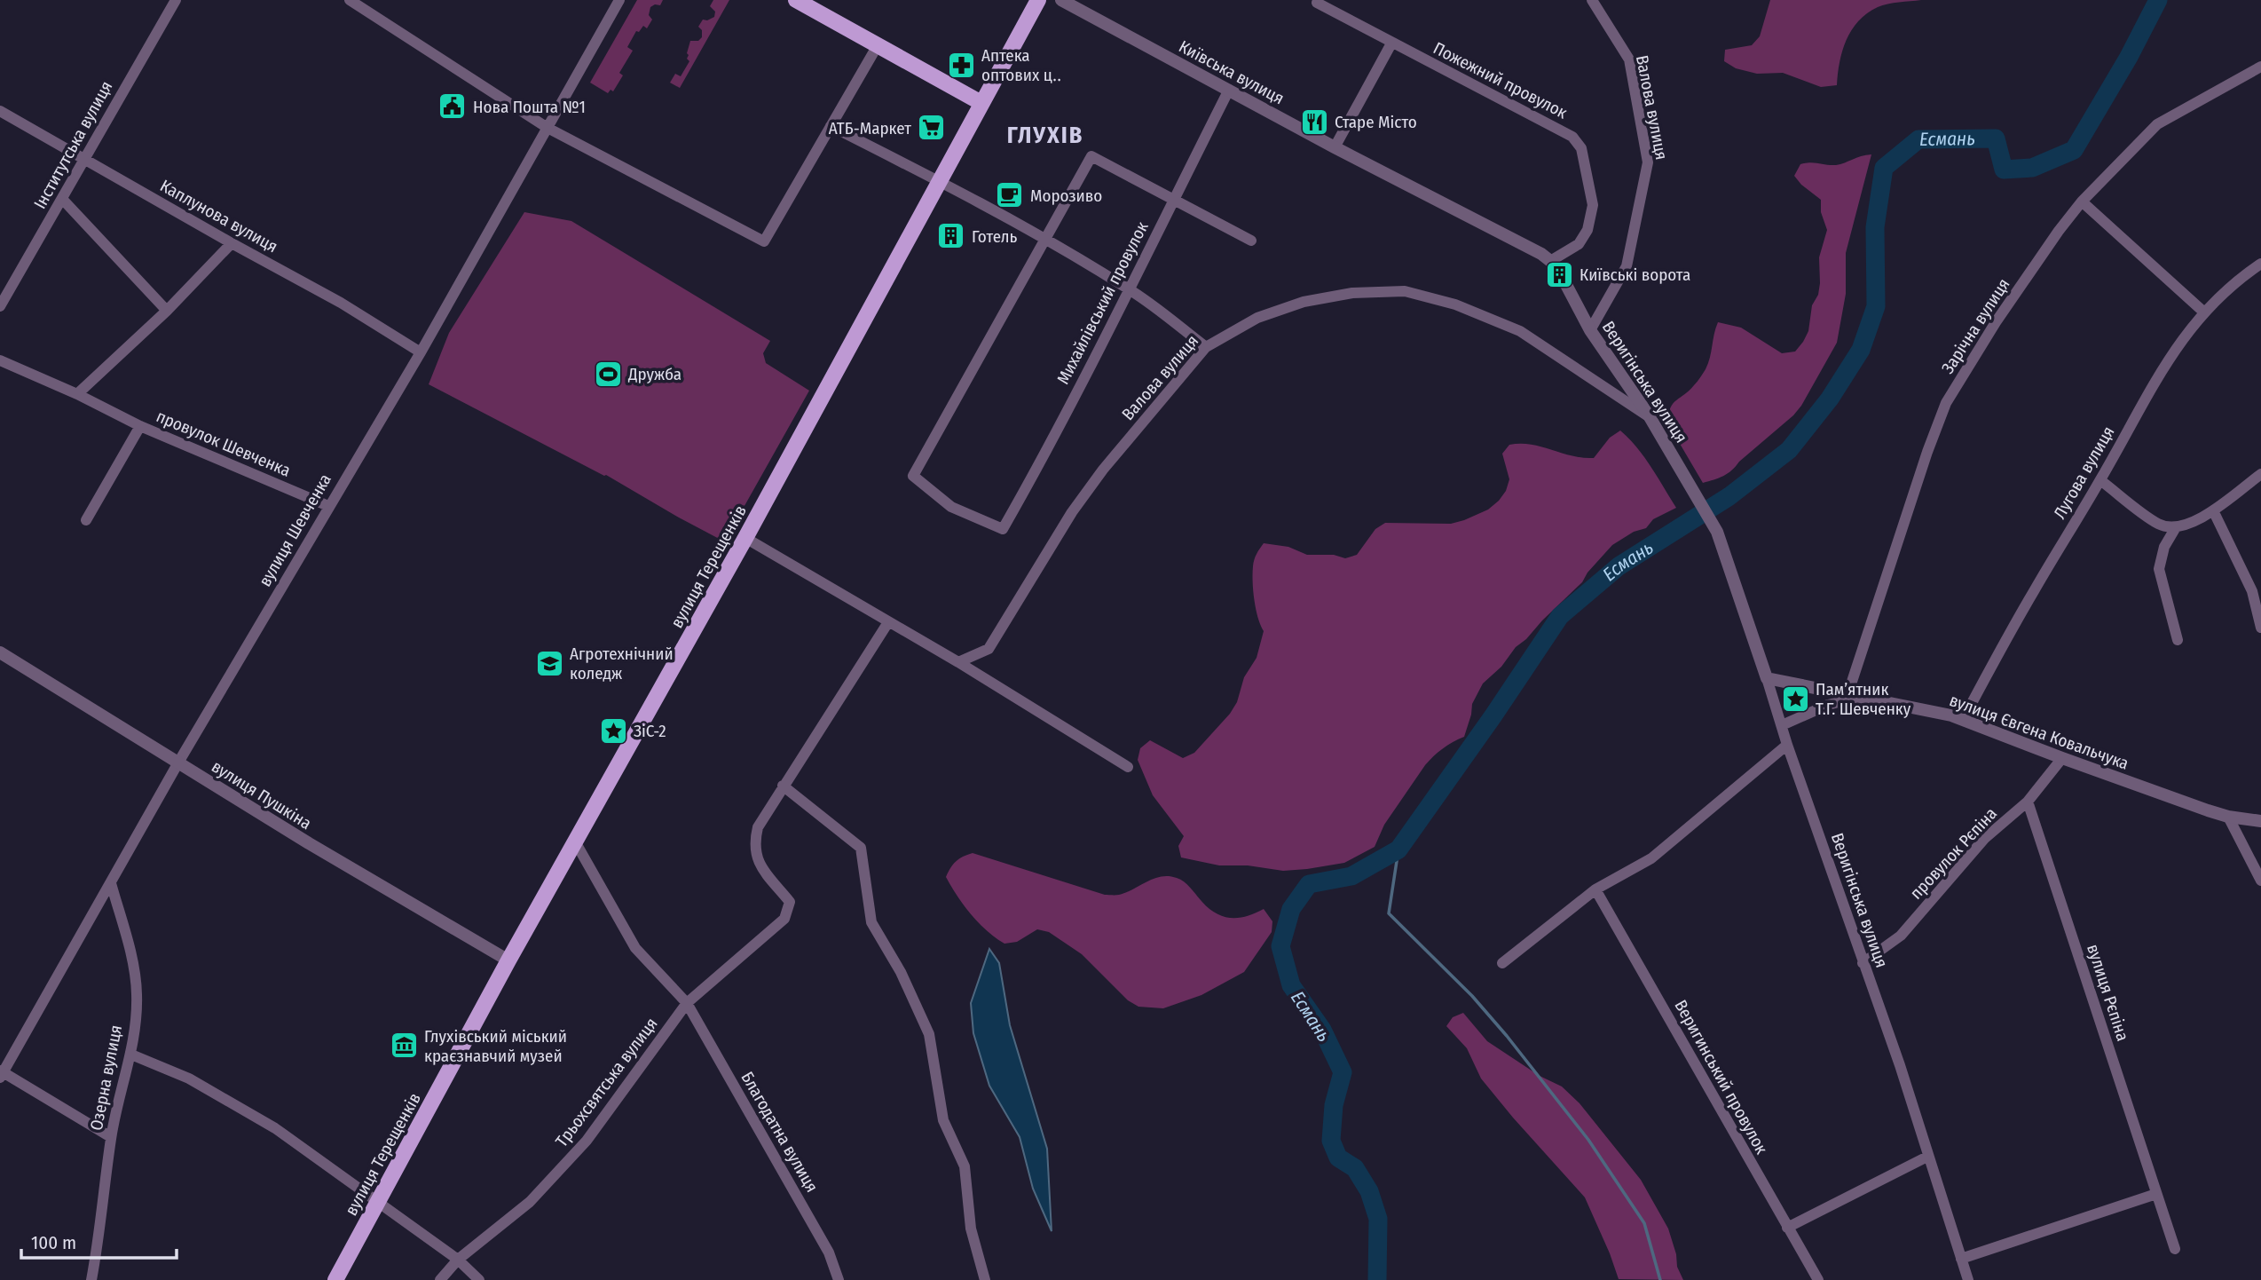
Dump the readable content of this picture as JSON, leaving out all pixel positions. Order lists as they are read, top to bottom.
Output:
{
  "streets": {
    "main road": ["вулиця Терещенків"],
    "street": [
      "Київська вулиця",
      "Пожежний провулок",
      "Валова вулиця",
      "Інститутська вулиця",
      "Каплунова вулиця",
      "Михайлівський провулок",
      "Зарічна вулиця",
      "Веригінська вулиця",
      "провулок Шевченка",
      "Лугова вулиця",
      "вулиця Шевченка",
      "вулиця Євгена Ковальчука",
      "вулиця Пушкіна",
      "провулок Рєпіна",
      "вулиця Рєпіна",
      "Веригинський провулок",
      "Озерна вулиця",
      "Трьохсвятська вулиця",
      "Благодатна вулиця"
    ]
  },
  "crossings": [
    ["Київська вулиця", "Пожежний провулок"],
    ["Київська вулиця", "Михайлівський провулок"],
    ["Валова вулиця", "Веригінська вулиця"],
    ["Інститутська вулиця", "Каплунова вулиця"],
    ["Каплунова вулиця", "вулиця Шевченка"],
    ["Зарічна вулиця", "вулиця Євгена Ковальчука"],
    ["Веригінська вулиця", "вулиця Євгена Ковальчука"],
    ["Веригінська вулиця", "провулок Рєпіна"],
    ["провулок Шевченка", "вулиця Шевченка"],
    ["Лугова вулиця", "вулиця Євгена Ковальчука"],
    ["вулиця Шевченка", "вулиця Пушкіна"],
    ["вулиця Шевченка", "Озерна вулиця"],
    ["вулиця Терещенків", "вулиця Пушкіна"],
    ["вулиця Терещенків", "Благодатна вулиця"],
    ["вулиця Євгена Ковальчука", "провулок Рєпіна"],
    ["провулок Рєпіна", "вулиця Рєпіна"],
    ["Трьохсвятська вулиця", "Благодатна вулиця"]
  ],
  "districts": ["ГЛУХІВ"],
  "water": ["Есмань"],
  "places": {
    "pharmacy": ["Аптека оптових ц‥"],
    "public building": ["Нова Пошта №1"],
    "restaurant": ["Старе Місто"],
    "supermarket": ["АТБ-Маркет"],
    "cafe": ["Морозиво"],
    "building": ["Готель", "Київські ворота"],
    "sports": ["Дружба"],
    "school or university": ["Агротехнічний коледж"],
    "place": ["Пам’ятник Т.Г. Шевченку", "ЗіС-2"],
    "museum": ["Глухівський міський краєзнавчий музей"]
  },
  "scale_bar": "100 m"
}
